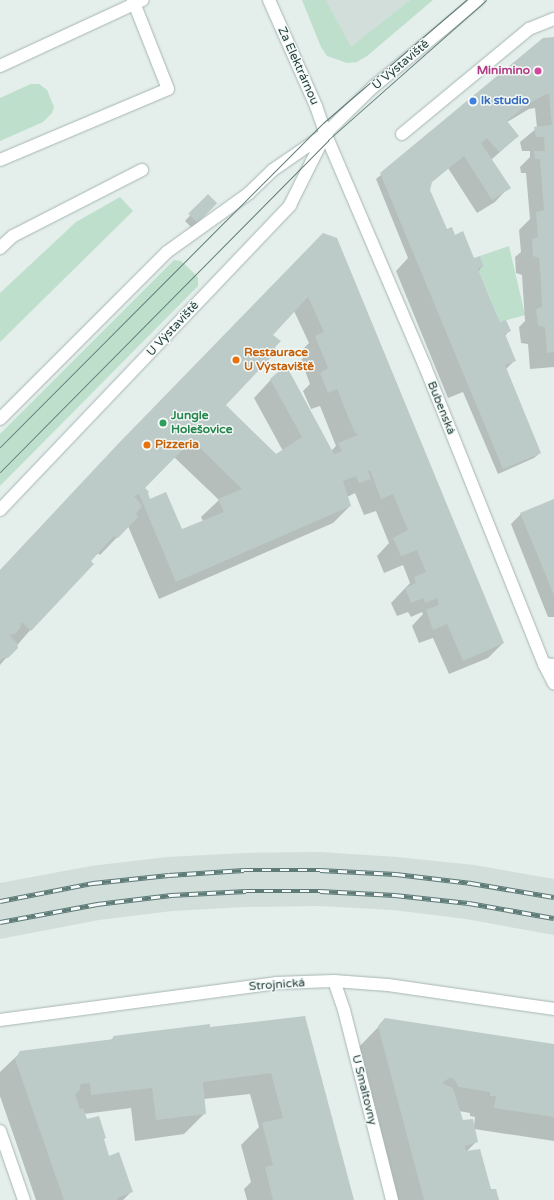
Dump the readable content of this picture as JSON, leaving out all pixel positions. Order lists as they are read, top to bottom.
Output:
{
  "streets": {
    "street": [
      "U Výstaviště",
      "Za Elektrárnou",
      "Bubenská",
      "Strojnická",
      "U Smaltovny"
    ]
  },
  "crossings": [
    ["U Výstaviště", "Za Elektrárnou"],
    ["U Výstaviště", "Bubenská"],
    ["Za Elektrárnou", "Bubenská"],
    ["Strojnická", "U Smaltovny"]
  ],
  "places": [
    "Minimino",
    "lk studio",
    "Restaurace U Výstaviště",
    "Jungle Holešovice",
    "Pizzeria"
  ]
}
